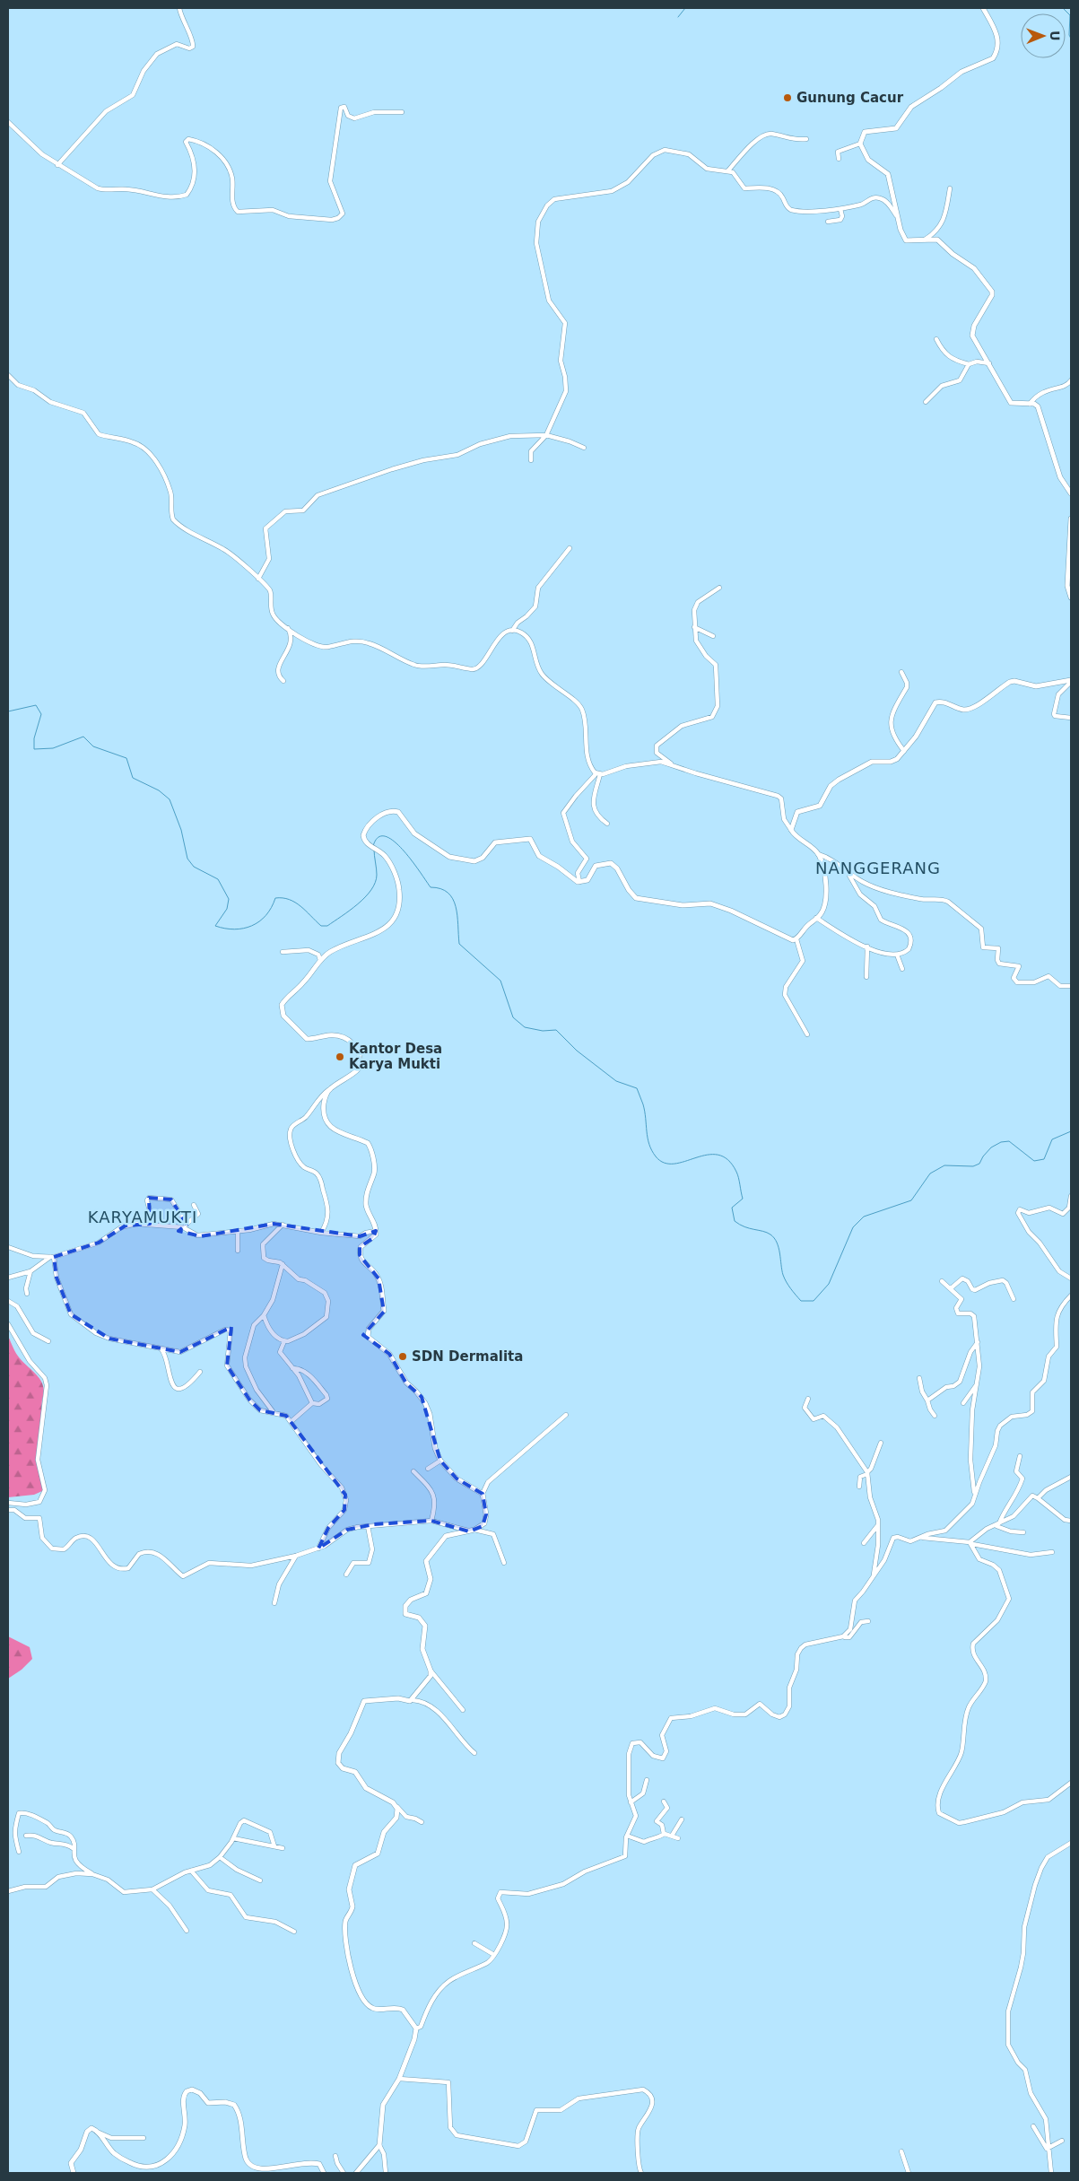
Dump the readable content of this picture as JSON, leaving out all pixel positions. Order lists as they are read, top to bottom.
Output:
{
  "districts": ["NANGGERANG", "KARYAMUKTI"],
  "places": ["Gunung Cacur", "Kantor Desa Karya Mukti", "SDN Dermalita"],
  "north": "right"
}
